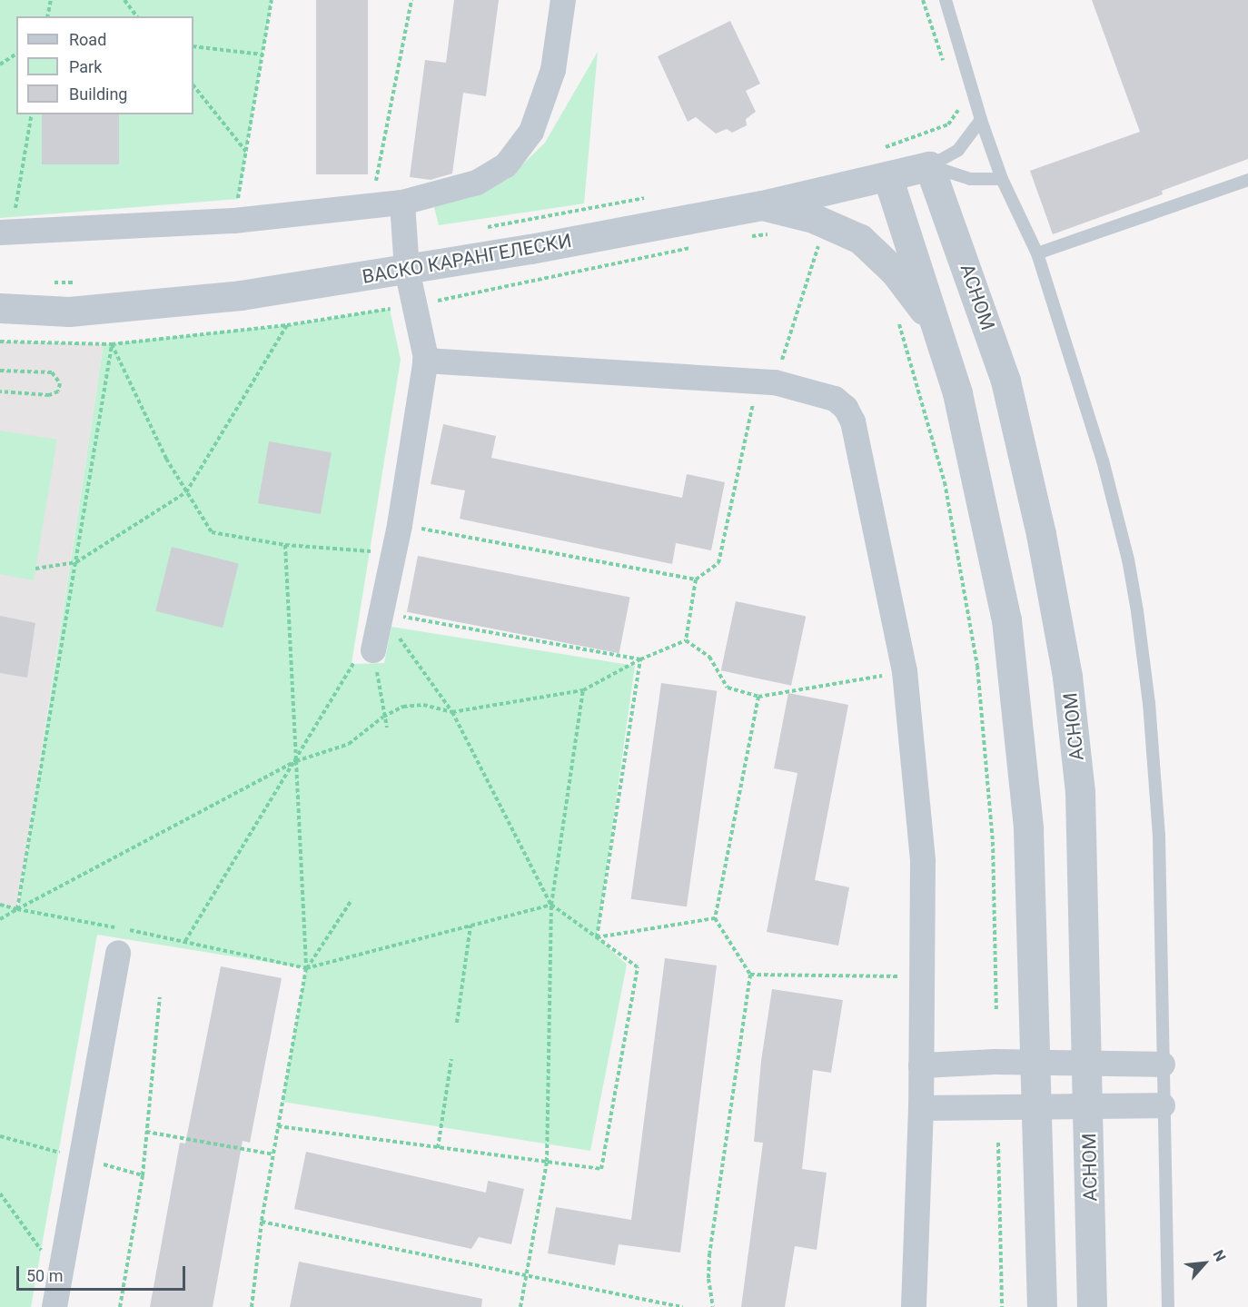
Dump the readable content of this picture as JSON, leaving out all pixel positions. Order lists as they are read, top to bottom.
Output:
{
  "streets": {
    "street": ["ВАСКО КАРАНГЕЛЕСКИ", "АСНОМ"]
  },
  "crossings": [
    ["ВАСКО КАРАНГЕЛЕСКИ", "АСНОМ"]
  ],
  "legend": ["Road", "Park", "Building"],
  "scale_bar": "50 m",
  "north": "top right"
}
